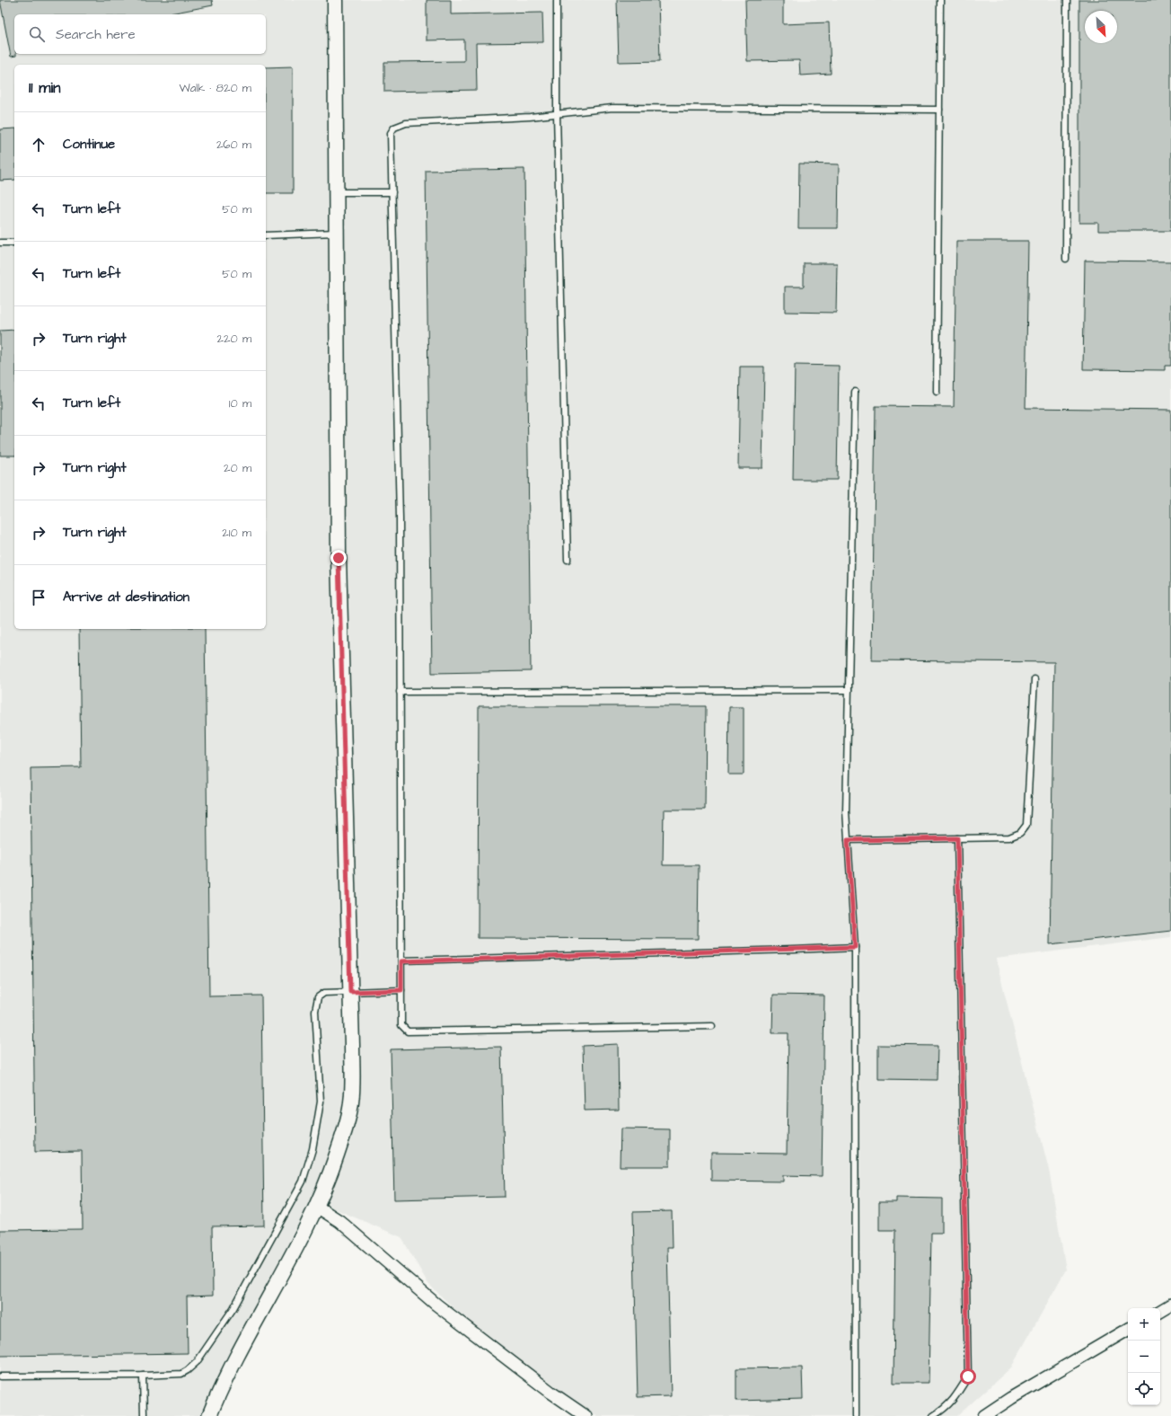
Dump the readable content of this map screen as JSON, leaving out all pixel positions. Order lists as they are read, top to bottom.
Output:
{
  "north": "bottom right",
  "page": {
    "search": "Search here",
    "heading": ["11 min", "Walk · 820 m"],
    "list": [
      ["Continue", "260 m"],
      ["Turn left", "50 m"],
      ["Turn left", "50 m"],
      ["Turn right", "220 m"],
      ["Turn left", "10 m"],
      ["Turn right", "20 m"],
      ["Turn right", "210 m"],
      "Arrive at destination"
    ],
    "map_buttons": ["+", "−"]
  }
}
